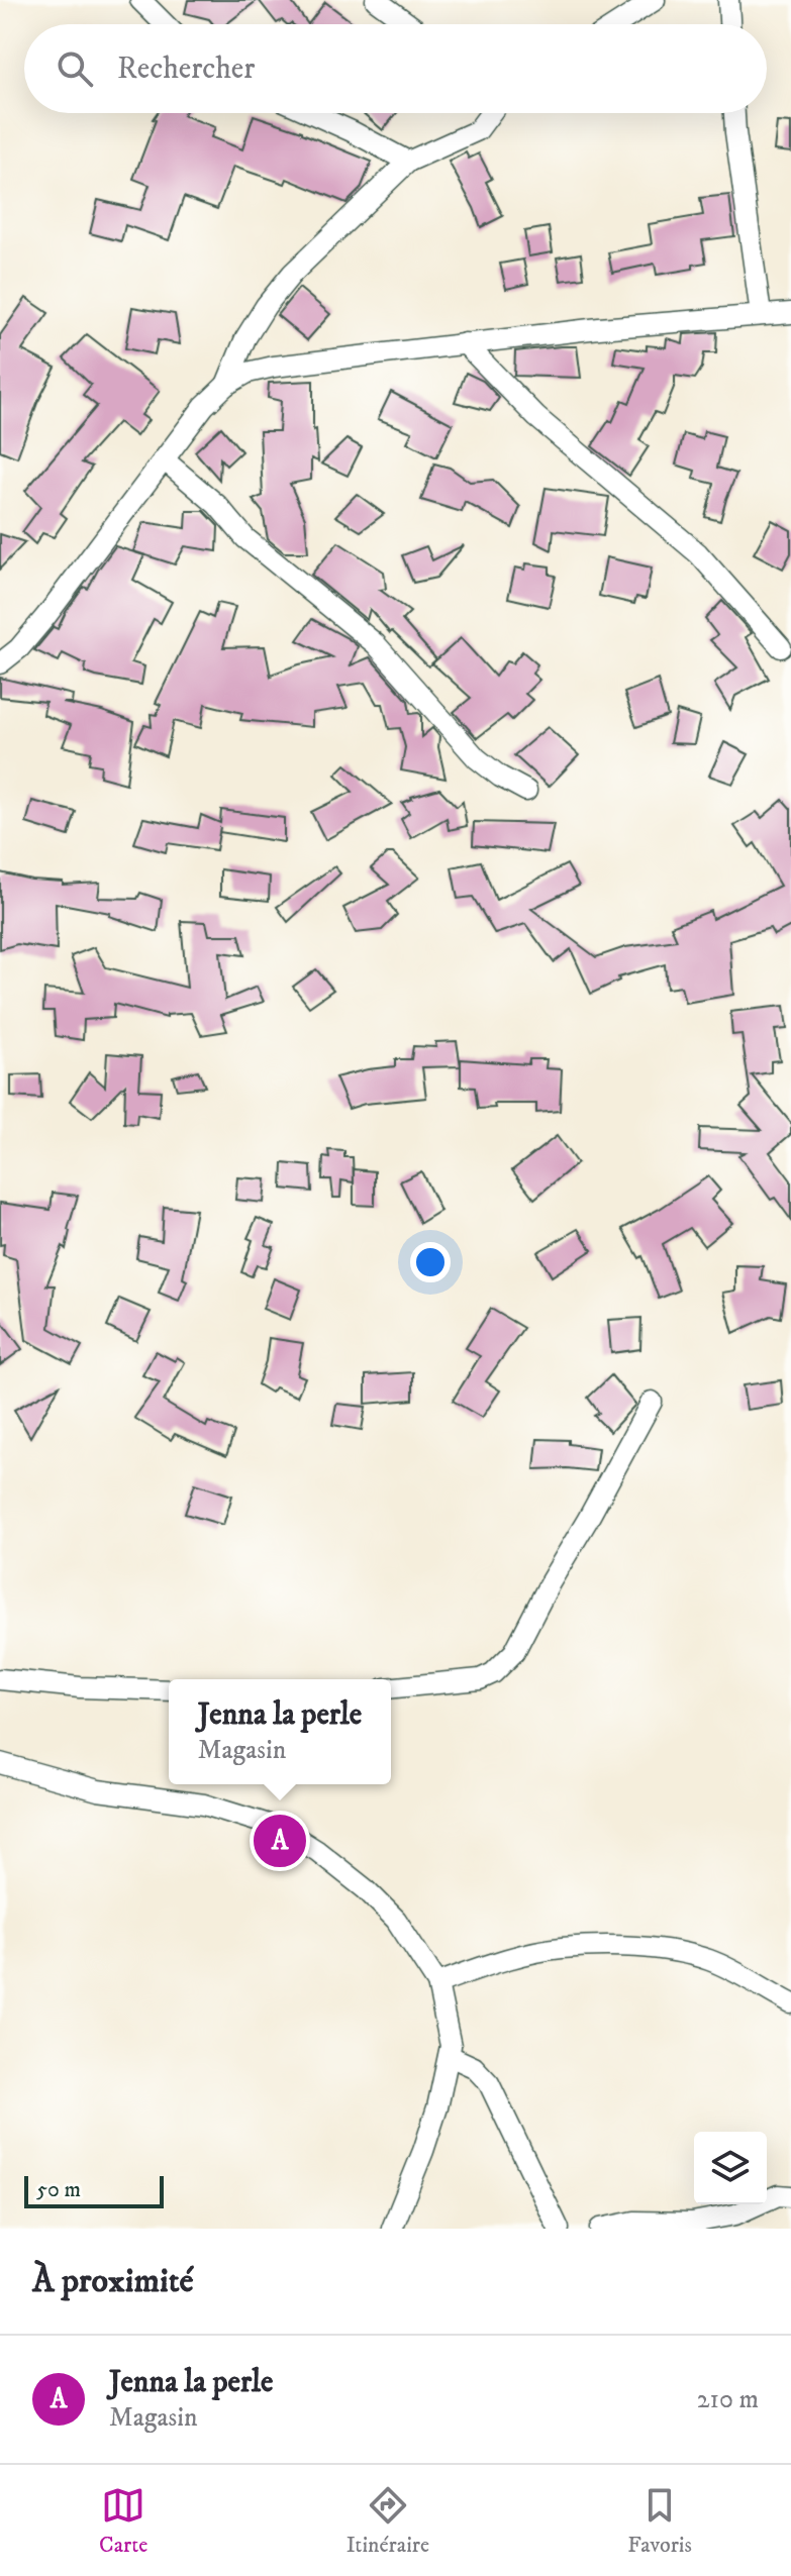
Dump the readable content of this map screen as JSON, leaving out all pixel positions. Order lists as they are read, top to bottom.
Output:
{
  "scale_bar": "50 m",
  "page": {
    "search": "Rechercher",
    "popup": ["Jenna la perle", "Magasin"],
    "pins": "A",
    "scale": "50 m",
    "heading": "À proximité",
    "list": [
      {
        "mark": "A",
        "name": "Jenna la perle",
        "note": "Magasin",
        "value": "210 m"
      }
    ],
    "nav": ["Carte", "Itinéraire", "Favoris"]
  }
}
